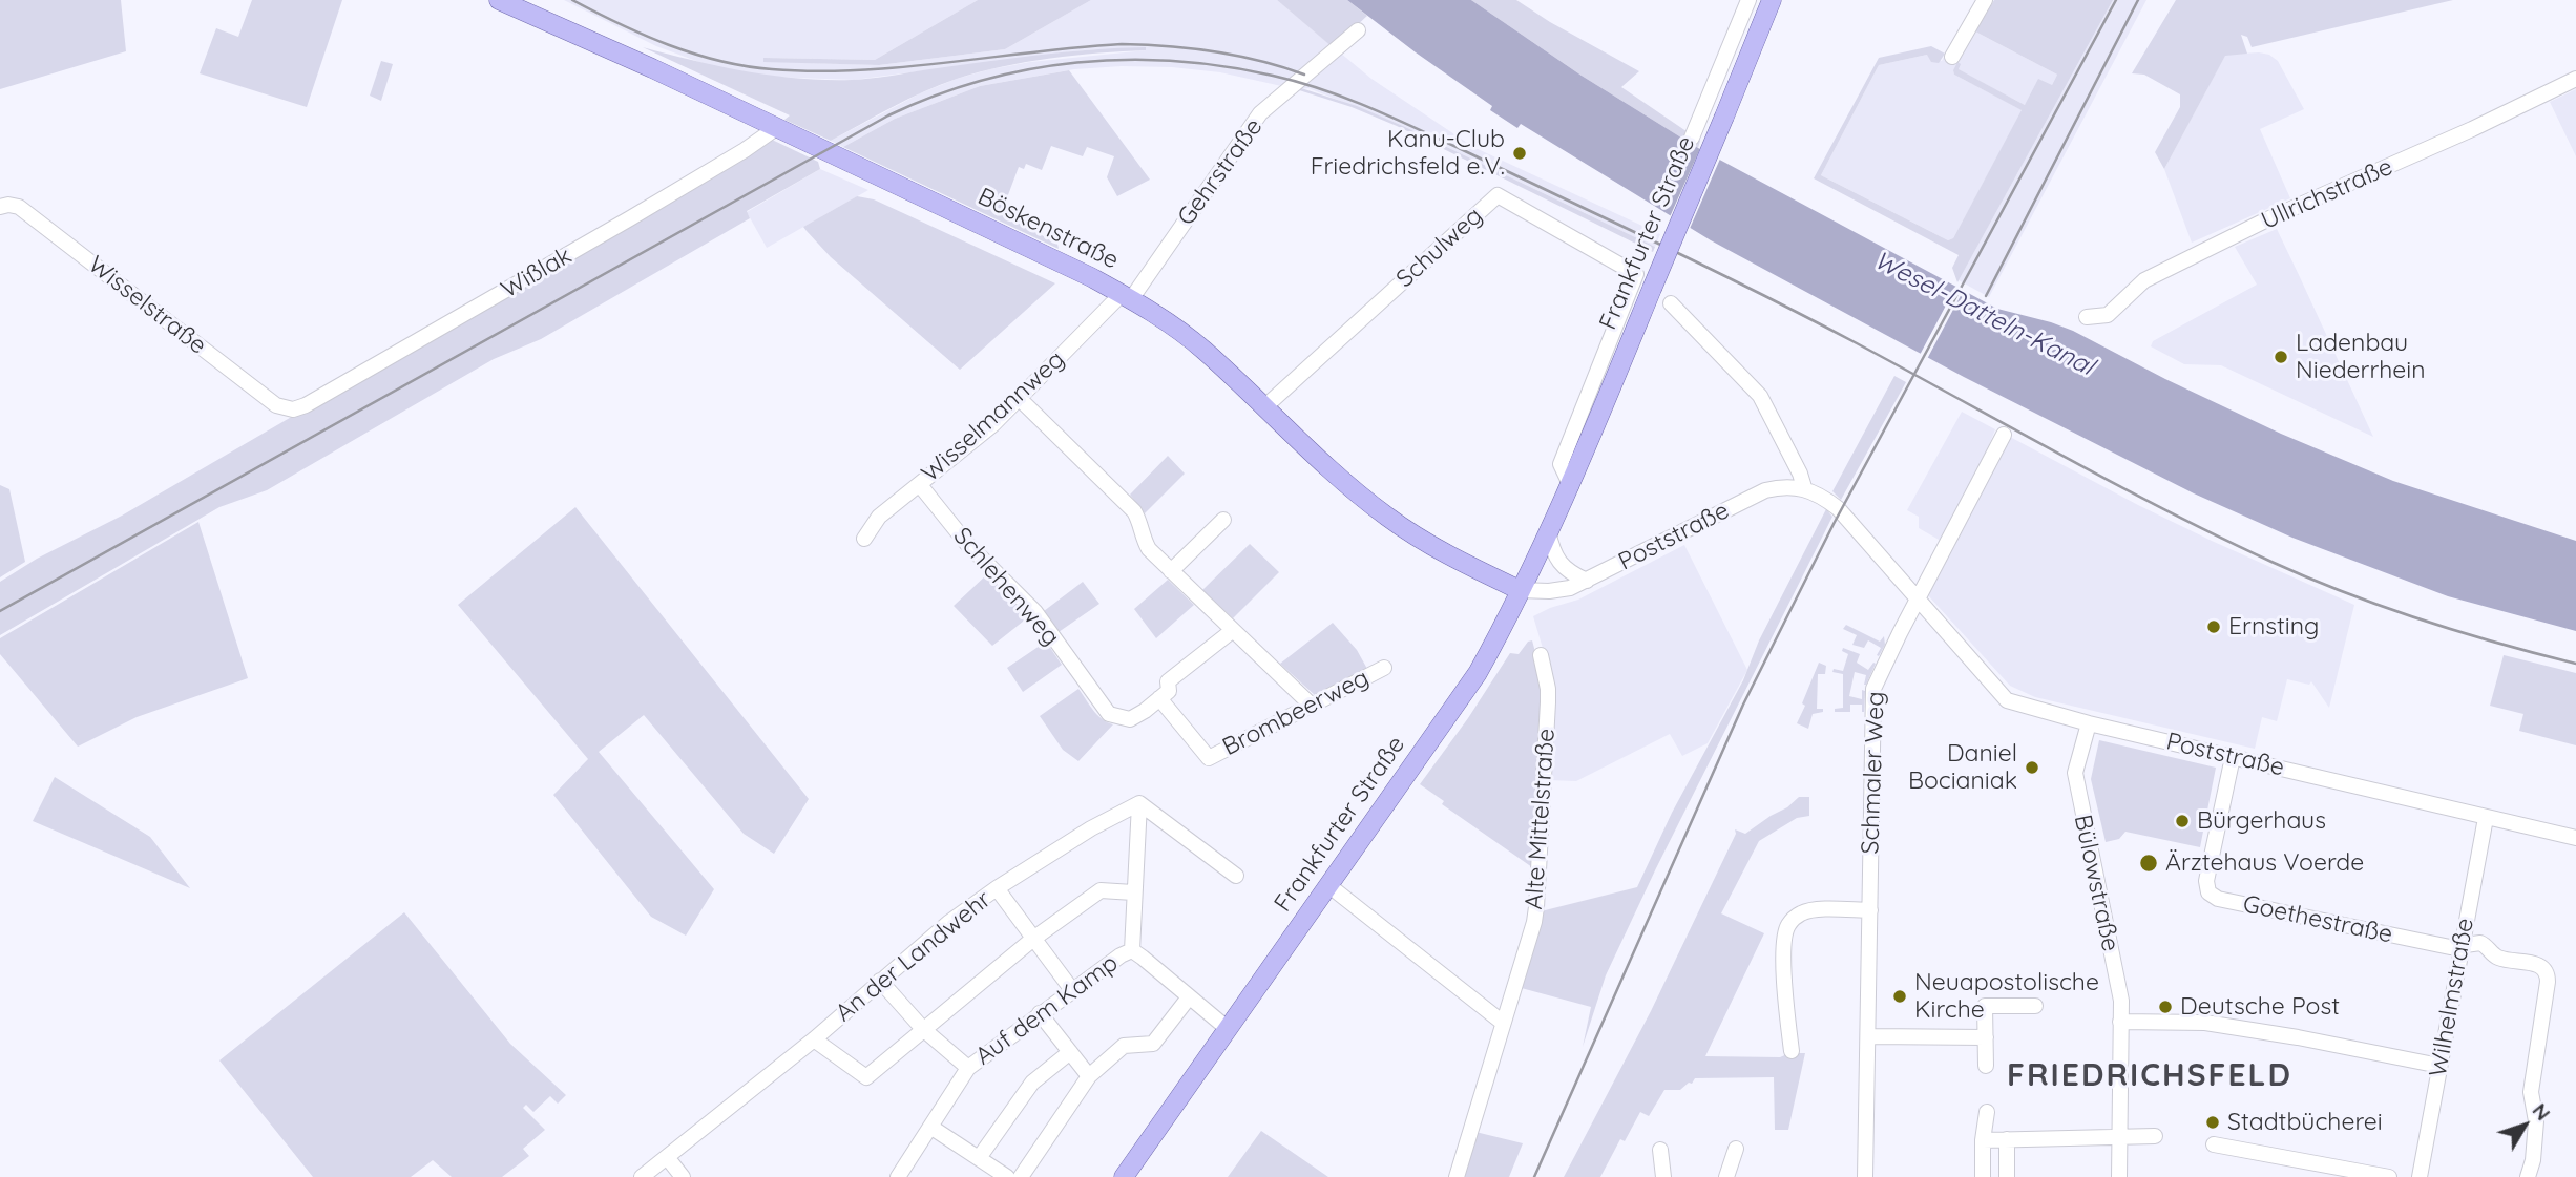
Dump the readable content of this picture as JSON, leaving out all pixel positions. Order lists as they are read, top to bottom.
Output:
{
  "streets": {
    "main road": ["Böskenstraße", "Frankfurter Straße"],
    "street": [
      "Gehrstraße",
      "Ullrichstraße",
      "Schulweg",
      "Wißlak",
      "Wisselstraße",
      "Wisselmannweg",
      "Poststraße",
      "Schlehenweg",
      "Brombeerweg",
      "Schmaler Weg",
      "Alte Mittelstraße",
      "Bülowstraße",
      "Goethestraße",
      "An der Landwehr",
      "Wilhelmstraße",
      "Auf dem Kamp"
    ]
  },
  "crossings": [
    ["Gehrstraße", "Böskenstraße"],
    ["Gehrstraße", "Wisselmannweg"],
    ["Böskenstraße", "Frankfurter Straße"],
    ["Böskenstraße", "Schulweg"],
    ["Böskenstraße", "Wißlak"],
    ["Böskenstraße", "Wisselmannweg"],
    ["Böskenstraße", "Poststraße"],
    ["Frankfurter Straße", "Schulweg"],
    ["Frankfurter Straße", "Poststraße"],
    ["Frankfurter Straße", "Auf dem Kamp"],
    ["Wißlak", "Wisselstraße"],
    ["Wisselmannweg", "Schlehenweg"],
    ["Poststraße", "Schmaler Weg"],
    ["Poststraße", "Bülowstraße"],
    ["Poststraße", "Goethestraße"],
    ["Poststraße", "Wilhelmstraße"],
    ["Schlehenweg", "Brombeerweg"],
    ["Goethestraße", "Wilhelmstraße"]
  ],
  "districts": ["FRIEDRICHSFELD"],
  "water": ["Wesel-Datteln-Kanal"],
  "places": [
    "Kanu-Club Friedrichsfeld e.V.",
    "Ladenbau Niederrhein",
    "Ernsting",
    "Daniel Bocianiak",
    "Bürgerhaus",
    "Ärztehaus Voerde",
    "Neuapostolische Kirche",
    "Deutsche Post",
    "Stadtbücherei"
  ],
  "north": "top right"
}
